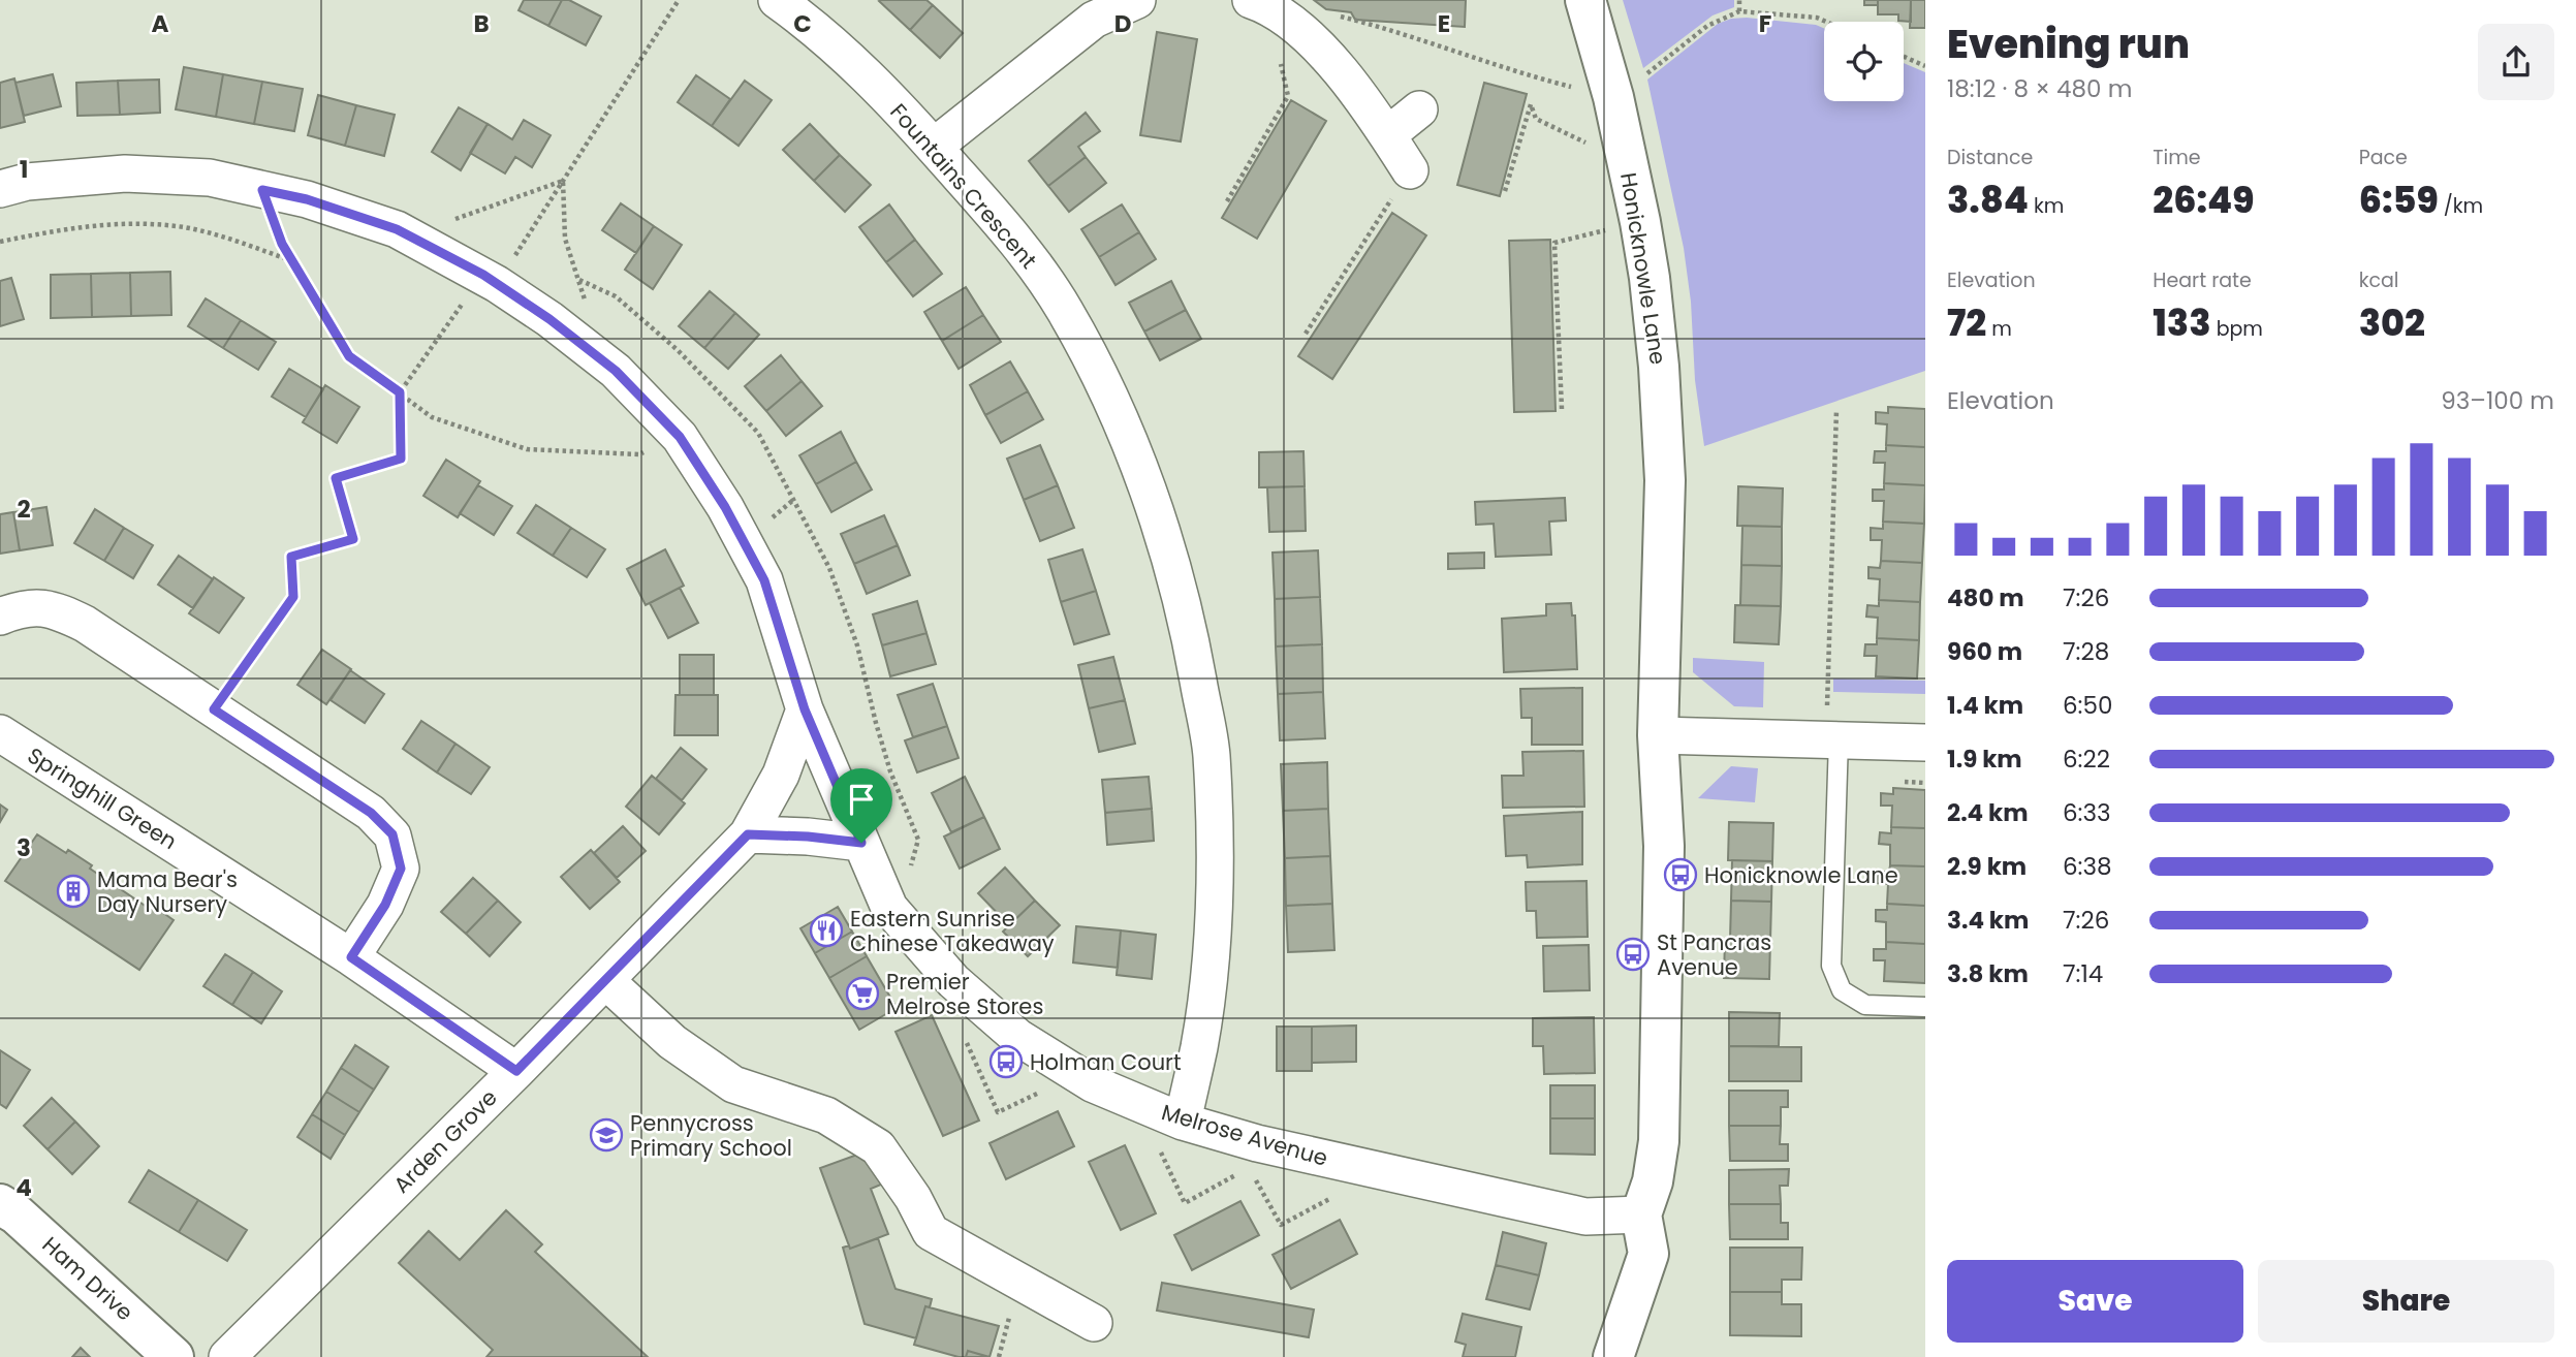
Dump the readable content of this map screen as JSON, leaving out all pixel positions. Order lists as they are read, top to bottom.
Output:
{
  "streets": {
    "street": [
      "Fountains Crescent",
      "Honicknowle Lane",
      "Springhill Green",
      "Melrose Avenue",
      "Arden Grove",
      "Ham Drive"
    ]
  },
  "crossings": [
    ["Fountains Crescent", "Melrose Avenue"],
    ["Honicknowle Lane", "Melrose Avenue"],
    ["Springhill Green", "Arden Grove"],
    ["Melrose Avenue", "Arden Grove"]
  ],
  "places": {
    "bus stop": ["Honicknowle Lane", "St Pancras Avenue", "Holman Court"],
    "building": ["Mama Bear's Day Nursery"],
    "restaurant": ["Eastern Sunrise Chinese Takeaway"],
    "supermarket": ["Premier Melrose Stores"],
    "school or university": ["Pennycross Primary School"]
  },
  "page": {
    "heading": ["Evening run", "18:12 · 8 × 480 m"],
    "stats": [
      ["Distance", "3.84 km"],
      ["Time", "26:49"],
      ["Pace", "6:59 /km"],
      ["Elevation", "72 m"],
      ["Heart rate", "133 bpm"],
      ["kcal", "302"]
    ],
    "chart": ["Elevation", "93–100 m"],
    "list": [
      {
        "name": "480 m",
        "note": "7:26"
      },
      {
        "name": "960 m",
        "note": "7:28"
      },
      {
        "name": "1.4 km",
        "note": "6:50"
      },
      {
        "name": "1.9 km",
        "note": "6:22"
      },
      {
        "name": "2.4 km",
        "note": "6:33"
      },
      {
        "name": "2.9 km",
        "note": "6:38"
      },
      {
        "name": "3.4 km",
        "note": "7:26"
      },
      {
        "name": "3.8 km",
        "note": "7:14"
      }
    ],
    "buttons": ["Save", "Share"]
  },
  "grid": {
    "columns": [
      "A",
      "B",
      "C",
      "D",
      "E",
      "F"
    ],
    "rows": [
      "1",
      "2",
      "3",
      "4"
    ]
  }
}
